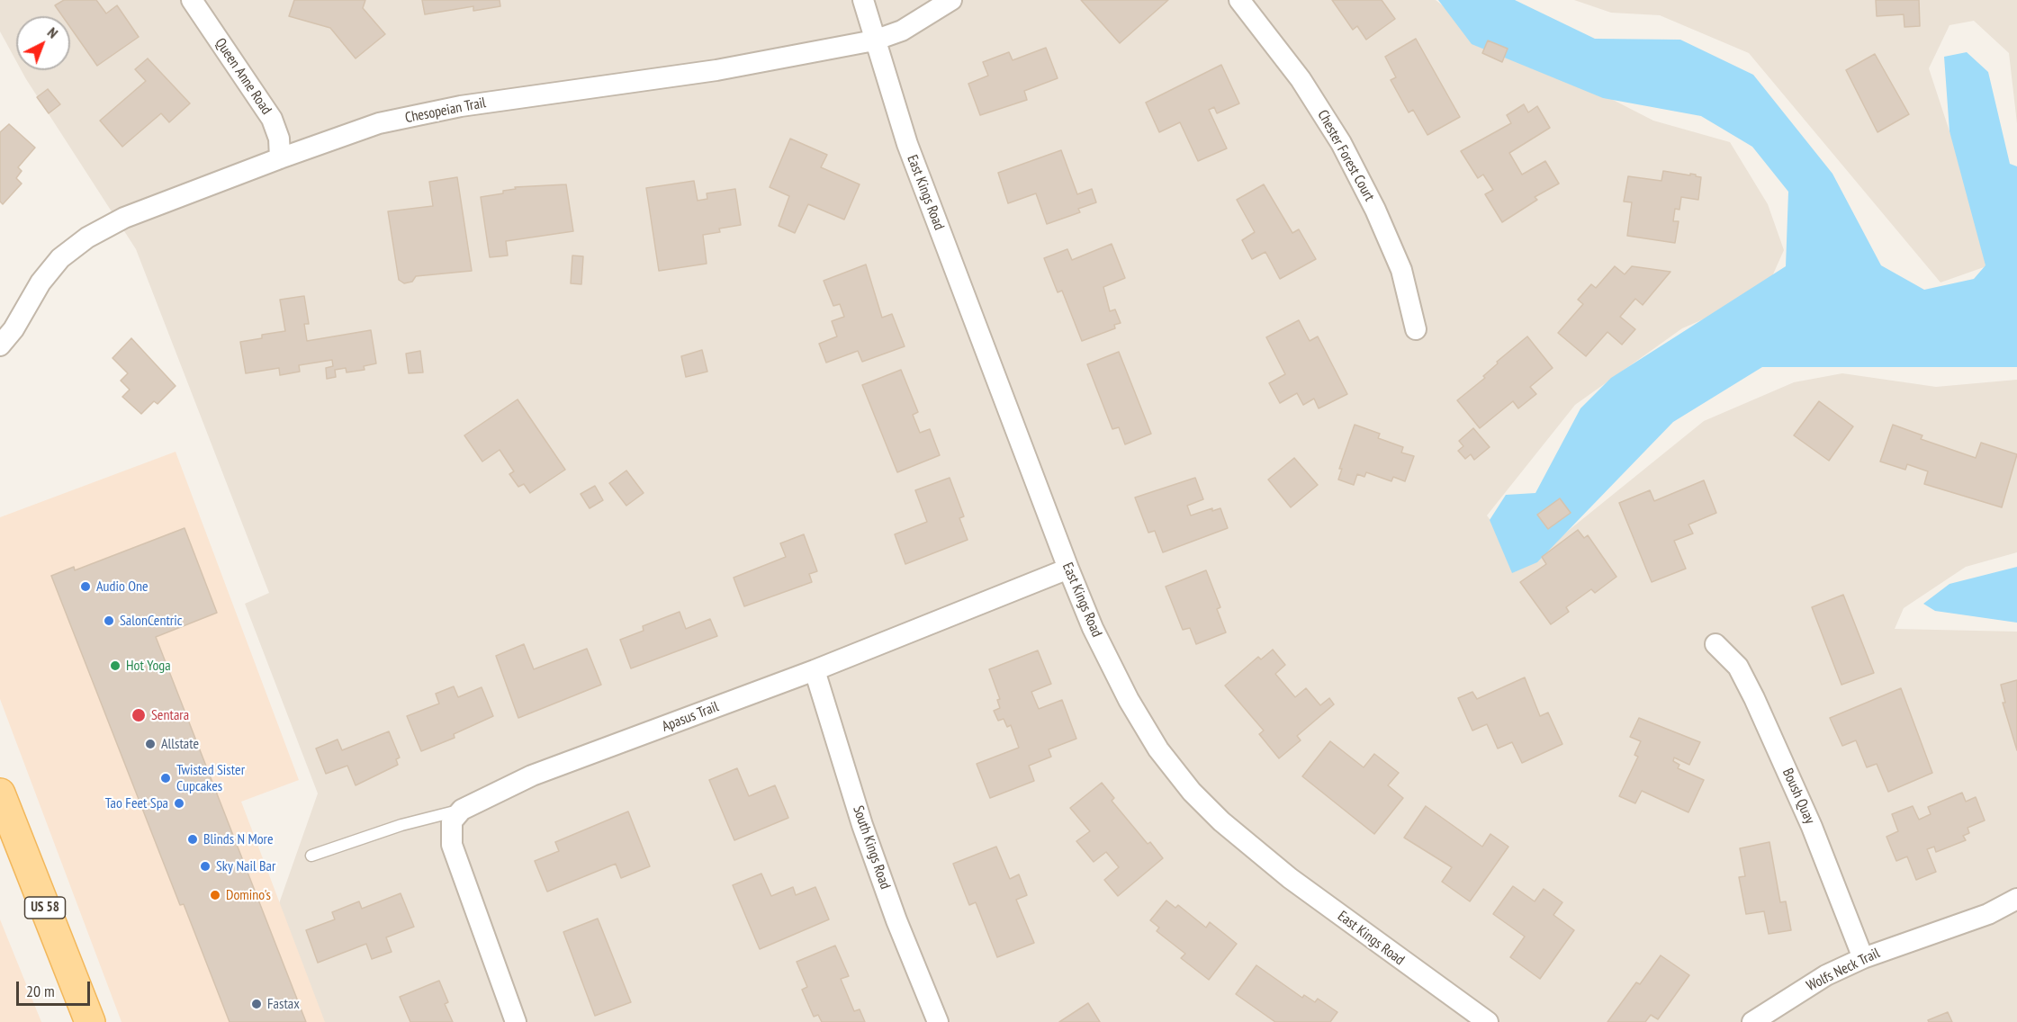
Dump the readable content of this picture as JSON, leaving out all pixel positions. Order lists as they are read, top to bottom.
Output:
{
  "streets": {
    "main road": ["US 58"],
    "street": [
      "Queen Anne Road",
      "Chesopeian Trail",
      "Chester Forest Court",
      "East Kings Road",
      "Apasus Trail",
      "Boush Quay",
      "South Kings Road",
      "Wolfs Neck Trail"
    ]
  },
  "crossings": [
    ["Queen Anne Road", "Chesopeian Trail"],
    ["Chesopeian Trail", "East Kings Road"],
    ["East Kings Road", "Apasus Trail"],
    ["Apasus Trail", "South Kings Road"],
    ["Boush Quay", "Wolfs Neck Trail"]
  ],
  "places": [
    "Audio One",
    "SalonCentric",
    "Hot Yoga",
    "Sentara",
    "Allstate",
    "Twisted Sister Cupcakes",
    "Tao Feet Spa",
    "Blinds N More",
    "Sky Nail Bar",
    "Domino's",
    "Fastax"
  ],
  "scale_bar": "20 m",
  "north": "top right"
}
